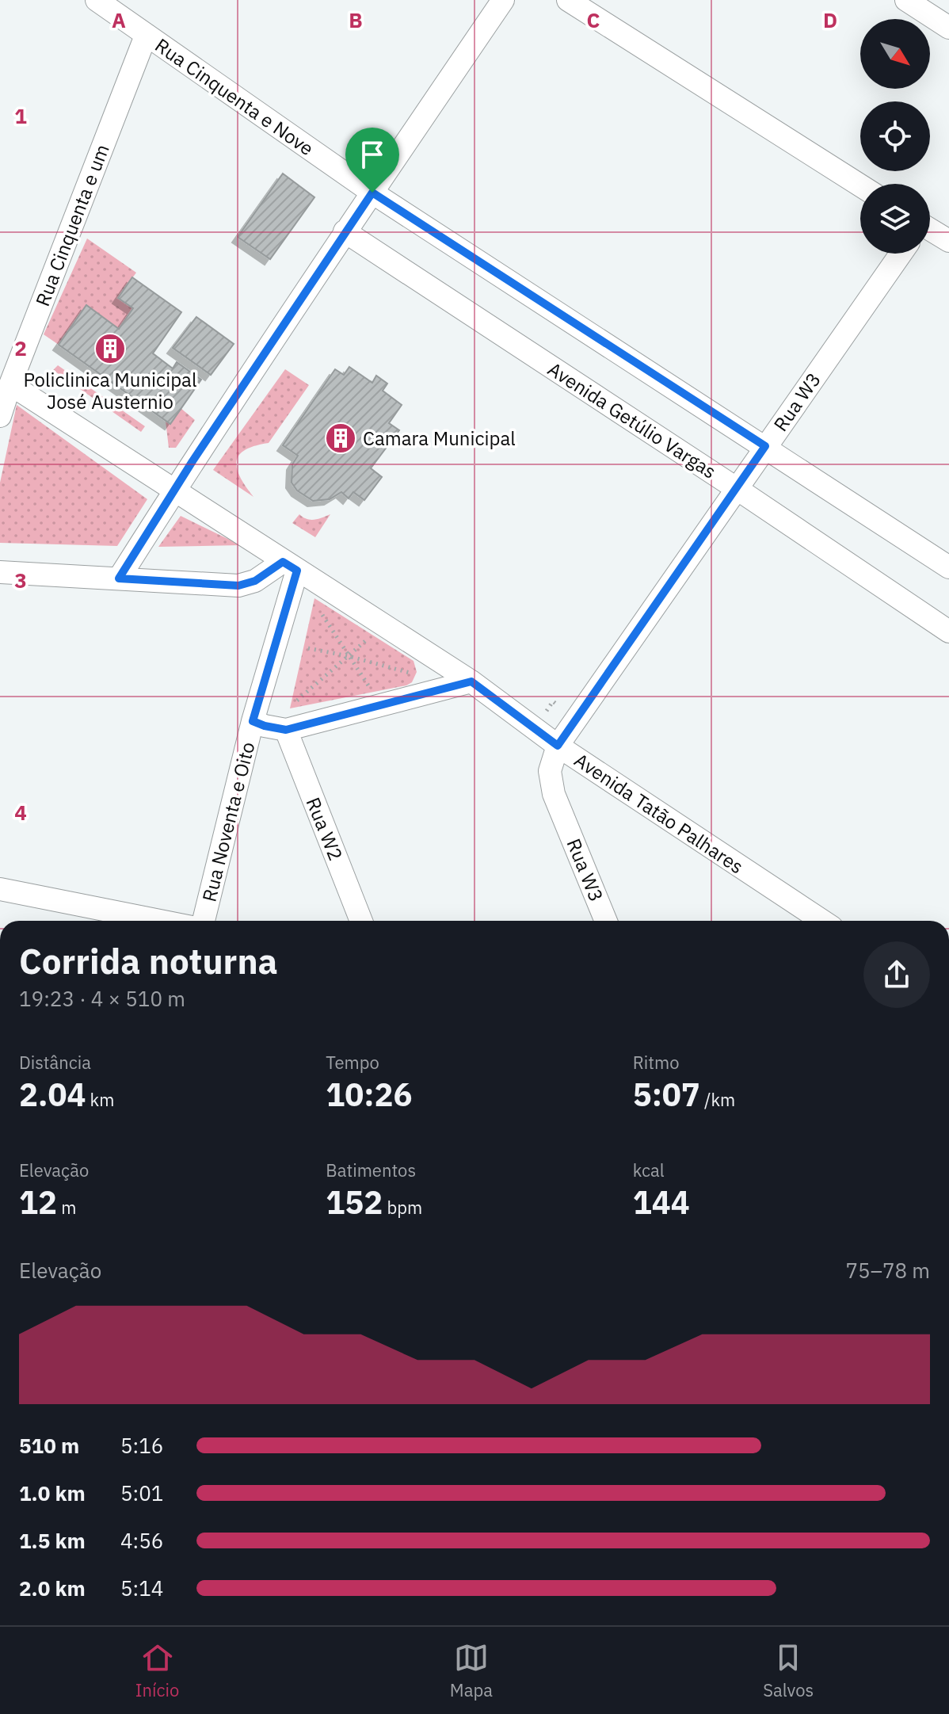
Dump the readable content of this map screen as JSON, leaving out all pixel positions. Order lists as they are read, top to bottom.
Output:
{
  "streets": {
    "street": [
      "Rua Cinquenta e Nove",
      "Rua Cinquenta e um",
      "Rua W3",
      "Avenida Getúlio Vargas",
      "Avenida Tatão Palhares",
      "Rua Noventa e Oito",
      "Rua W2"
    ]
  },
  "crossings": [
    ["Rua Cinquenta e Nove", "Rua Cinquenta e um"],
    ["Rua Cinquenta e um", "Avenida Tatão Palhares"],
    ["Rua W3", "Avenida Getúlio Vargas"],
    ["Rua W3", "Avenida Tatão Palhares"],
    ["Avenida Tatão Palhares", "Rua Noventa e Oito"]
  ],
  "places": {
    "building": ["Policlinica Municipal José Austernio", "Camara Municipal"]
  },
  "north": "bottom right",
  "page": {
    "heading": ["Corrida noturna", "19:23 · 4 × 510 m"],
    "stats": [
      ["Distância", "2.04 km"],
      ["Tempo", "10:26"],
      ["Ritmo", "5:07 /km"],
      ["Elevação", "12 m"],
      ["Batimentos", "152 bpm"],
      ["kcal", "144"]
    ],
    "chart": ["Elevação", "75–78 m"],
    "list": [
      {
        "name": "510 m",
        "note": "5:16"
      },
      {
        "name": "1.0 km",
        "note": "5:01"
      },
      {
        "name": "1.5 km",
        "note": "4:56"
      },
      {
        "name": "2.0 km",
        "note": "5:14"
      }
    ],
    "tabs": ["Início", "Mapa", "Salvos"]
  },
  "grid": {
    "columns": [
      "A",
      "B",
      "C",
      "D"
    ],
    "rows": [
      "1",
      "2",
      "3",
      "4"
    ]
  }
}
